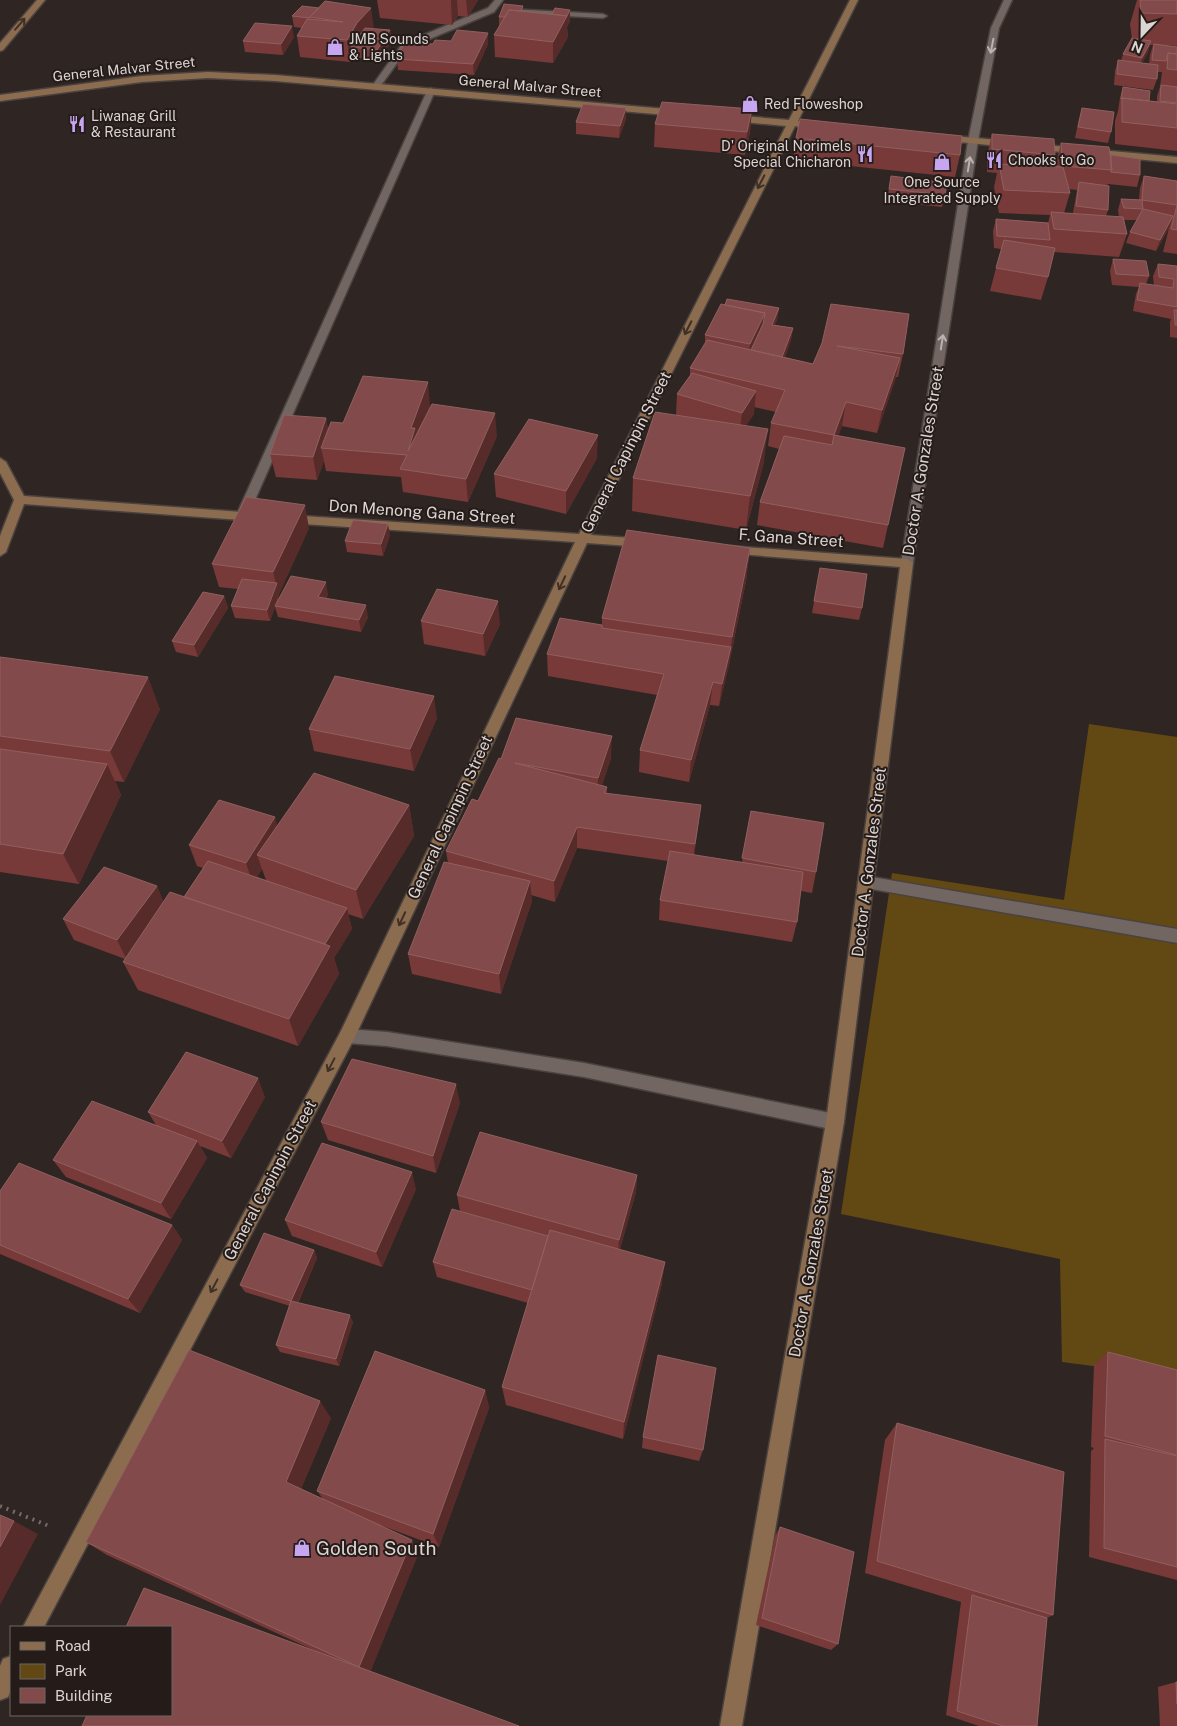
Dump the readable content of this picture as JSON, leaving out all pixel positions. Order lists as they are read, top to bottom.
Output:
{
  "streets": {
    "street": [
      "General Malvar Street",
      "General Capinpin Street",
      "Doctor A. Gonzales Street",
      "Don Menong Gana Street",
      "F. Gana Street"
    ]
  },
  "crossings": [
    ["General Capinpin Street", "Don Menong Gana Street"],
    ["Doctor A. Gonzales Street", "F. Gana Street"]
  ],
  "one_way": ["General Capinpin Street"],
  "places": {
    "shop": [
      "JMB Sounds & Lights",
      "Red Floweshop",
      "One Source Integrated Supply",
      "Golden South"
    ],
    "restaurant": ["Liwanag Grill & Restaurant", "D' Original Norimels Special Chicharon", "Chooks to Go"]
  },
  "legend": ["Road", "Park", "Building"],
  "north": "bottom"
}
